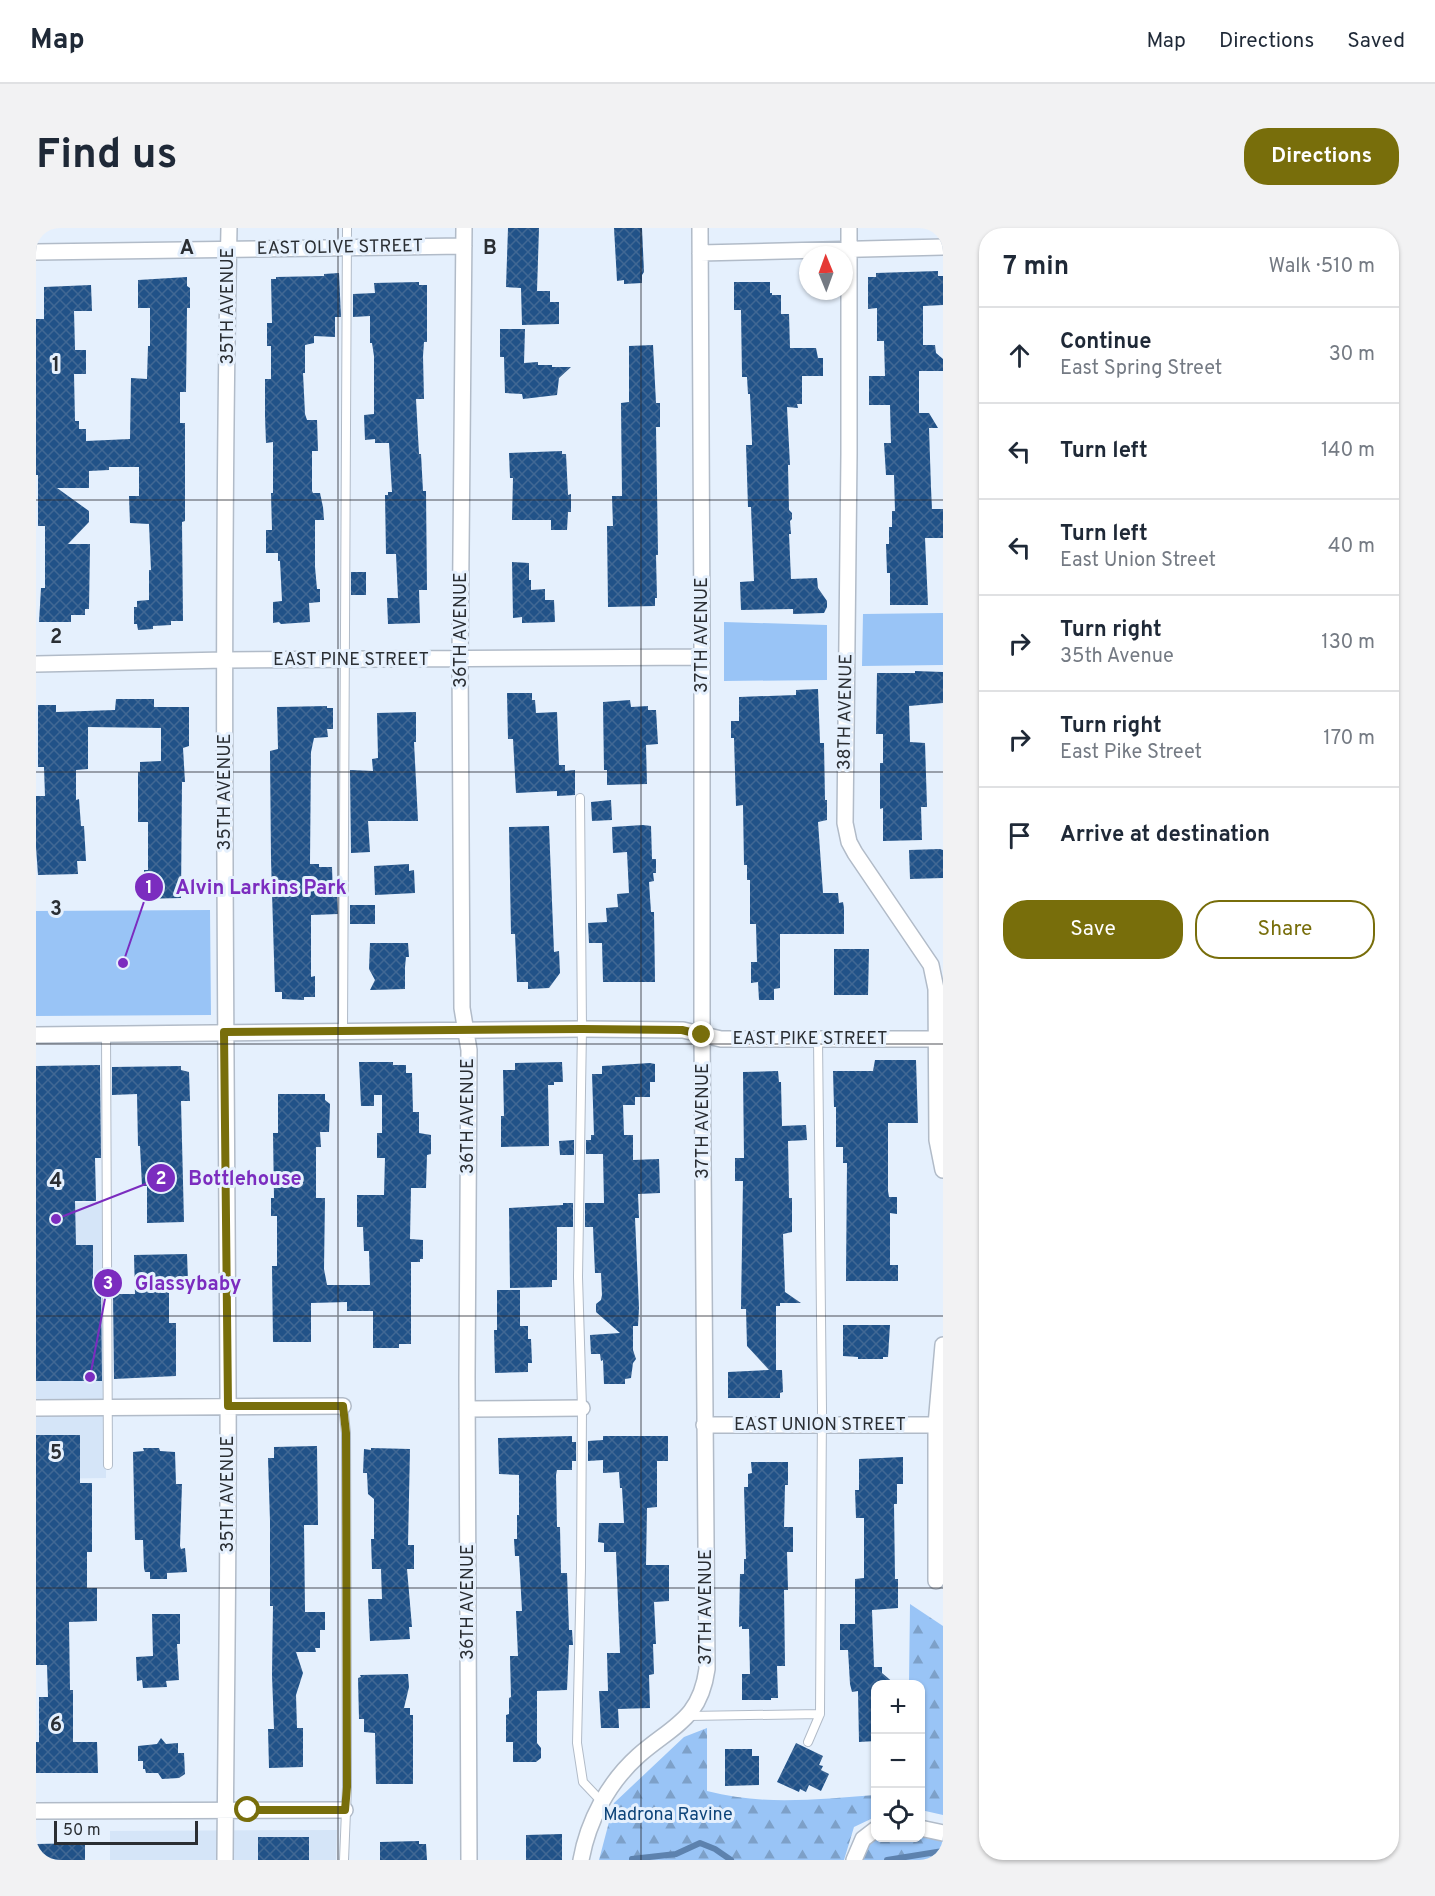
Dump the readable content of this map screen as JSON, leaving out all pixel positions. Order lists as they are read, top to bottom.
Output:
{
  "streets": {
    "street": [
      "EAST OLIVE STREET",
      "35TH AVENUE",
      "36TH AVENUE",
      "37TH AVENUE",
      "EAST PINE STREET",
      "38TH AVENUE",
      "EAST PIKE STREET",
      "EAST UNION STREET"
    ]
  },
  "crossings": [
    ["EAST OLIVE STREET", "35TH AVENUE"],
    ["EAST OLIVE STREET", "36TH AVENUE"],
    ["35TH AVENUE", "EAST PINE STREET"],
    ["35TH AVENUE", "EAST PIKE STREET"],
    ["36TH AVENUE", "EAST PINE STREET"],
    ["36TH AVENUE", "EAST PIKE STREET"],
    ["37TH AVENUE", "EAST PINE STREET"],
    ["37TH AVENUE", "EAST PIKE STREET"],
    ["37TH AVENUE", "EAST UNION STREET"],
    ["38TH AVENUE", "EAST PIKE STREET"]
  ],
  "parks": ["Madrona Ravine"],
  "places": ["Alvin Larkins Park", "Bottlehouse", "Glassybaby"],
  "scale_bar": "50 m",
  "north": "top",
  "page": {
    "header": "Map",
    "nav": ["Map", "Directions", "Saved"],
    "buttons": [
      "Directions",
      ["Save", "Share"]
    ],
    "title": "Find us",
    "heading": ["7 min", "Walk · 510 m"],
    "list": [
      ["Continue", "East Spring Street", "30 m"],
      ["Turn left", "140 m"],
      ["Turn left", "East Union Street", "40 m"],
      ["Turn right", "35th Avenue", "130 m"],
      ["Turn right", "East Pike Street", "170 m"],
      "Arrive at destination"
    ],
    "map_buttons": ["+", "−"],
    "scale": "50 m"
  },
  "grid": {
    "columns": ["A", "B"],
    "rows": [
      "1",
      "2",
      "3",
      "4",
      "5",
      "6"
    ]
  }
}
